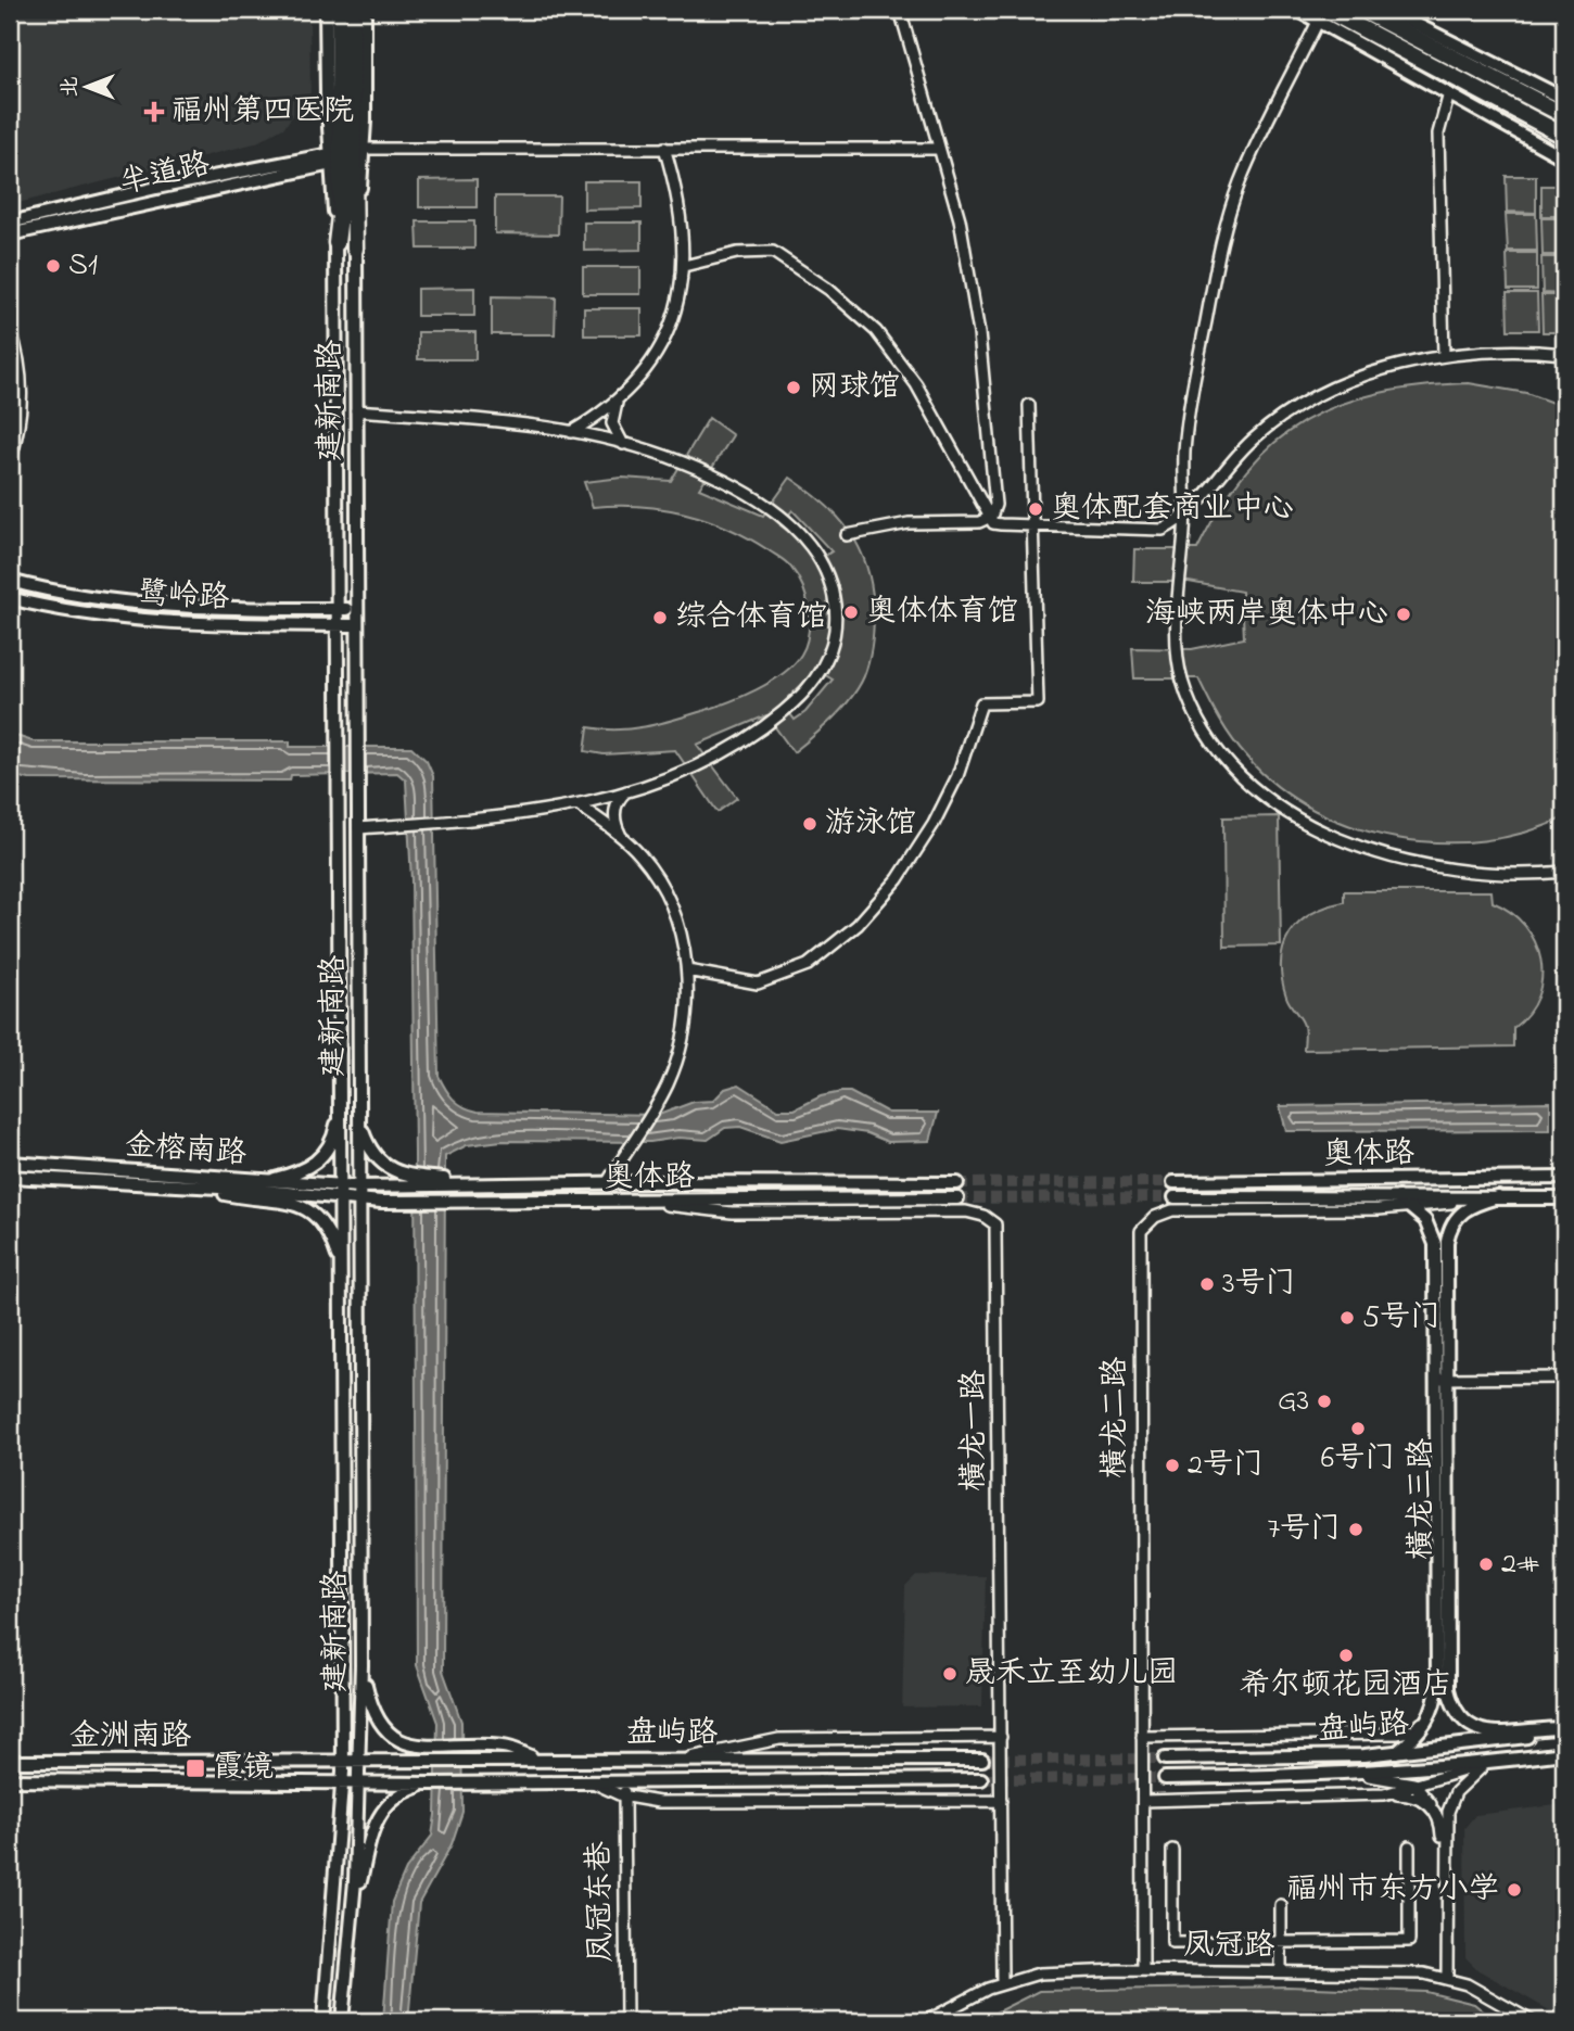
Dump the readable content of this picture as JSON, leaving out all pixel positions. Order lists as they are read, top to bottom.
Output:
{
  "streets": {
    "main road": [
      "半道路",
      "建新南路",
      "鹭岭路",
      "金榕南路",
      "奥体路",
      "横龙三路",
      "盘屿路",
      "金洲南路"
    ],
    "street": [
      "横龙二路",
      "横龙一路",
      "凤冠东巷",
      "凤冠路"
    ]
  },
  "crossings": [
    ["半道路", "建新南路"],
    ["建新南路", "鹭岭路"],
    ["建新南路", "金榕南路"],
    ["建新南路", "奥体路"],
    ["建新南路", "盘屿路"],
    ["建新南路", "金洲南路"],
    ["金榕南路", "奥体路"],
    ["奥体路", "横龙二路"],
    ["奥体路", "横龙一路"],
    ["奥体路", "横龙三路"],
    ["横龙二路", "横龙三路"],
    ["横龙二路", "凤冠路"],
    ["横龙一路", "凤冠路"],
    ["横龙三路", "盘屿路"],
    ["盘屿路", "金洲南路"],
    ["盘屿路", "凤冠东巷"]
  ],
  "places": {
    "health": ["福州第四医院"],
    "other": [
      "S1",
      "网球馆",
      "奥体配套商业中心",
      "奥体体育馆",
      "海峡两岸奥体中心",
      "综合体育馆",
      "游泳馆",
      "3号门",
      "5号门",
      "G3",
      "6号门",
      "2号门",
      "7号门",
      "2#",
      "希尔顿花园酒店",
      "晟禾立至幼儿园",
      "福州市东方小学"
    ],
    "transit": ["霞镜"]
  },
  "north": "left"
}
